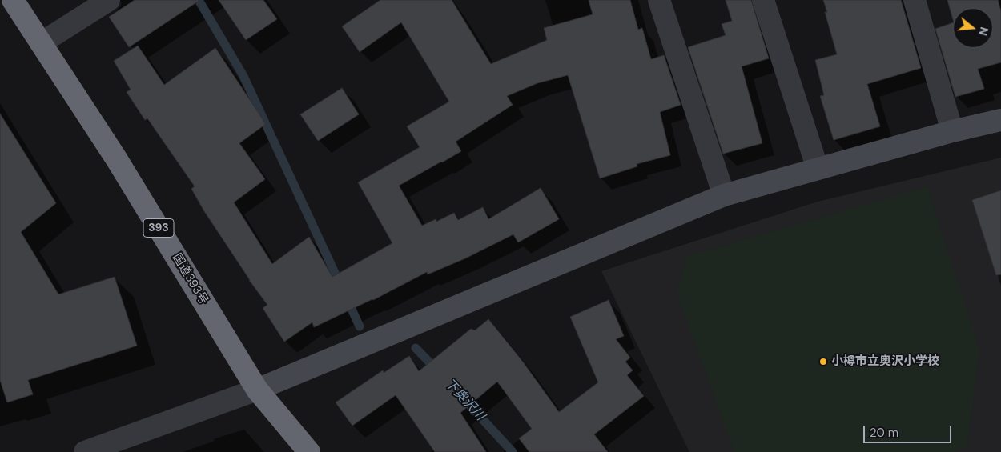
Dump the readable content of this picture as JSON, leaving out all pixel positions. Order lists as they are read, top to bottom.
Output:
{
  "streets": {
    "highway": ["393", "国道393号"]
  },
  "water": ["下奥沢川"],
  "places": ["小樽市立奥沢小学校"],
  "scale_bar": "20 m",
  "north": "right"
}
